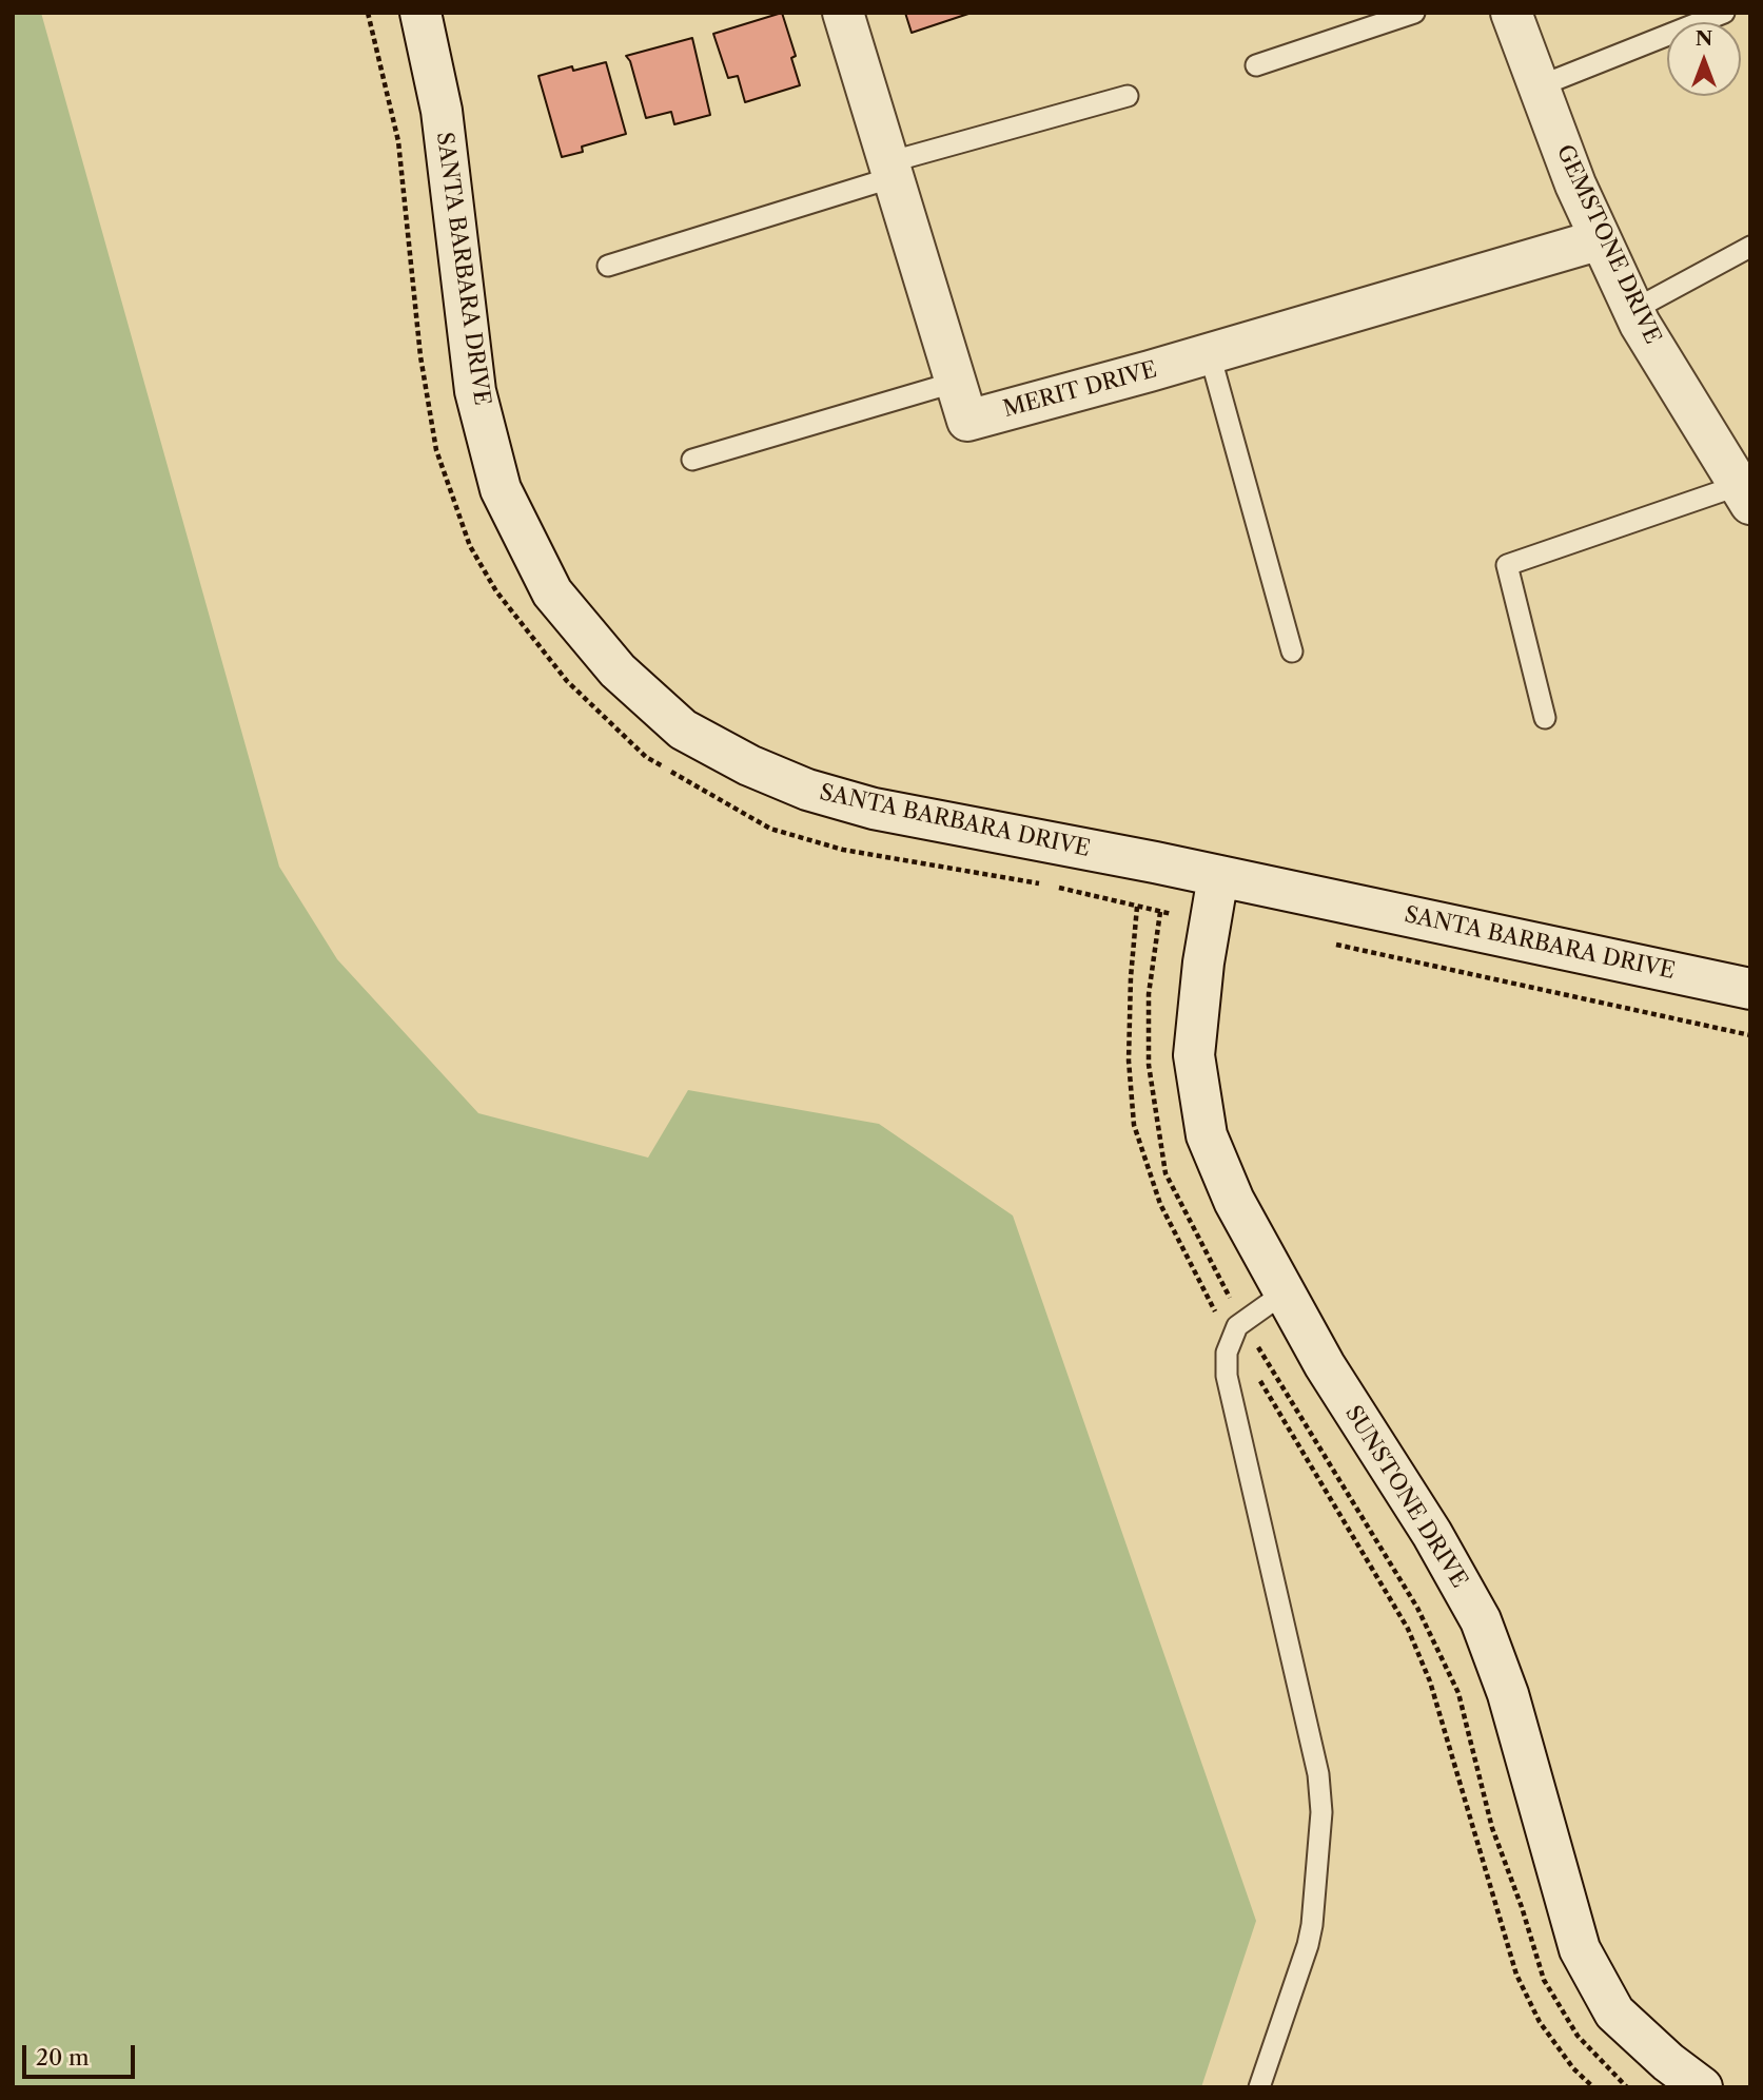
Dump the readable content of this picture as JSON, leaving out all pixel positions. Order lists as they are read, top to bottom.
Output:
{
  "streets": {
    "street": [
      "GEMSTONE DRIVE",
      "SANTA BARBARA DRIVE",
      "MERIT DRIVE",
      "SUNSTONE DRIVE"
    ]
  },
  "crossings": [
    ["GEMSTONE DRIVE", "MERIT DRIVE"],
    ["SANTA BARBARA DRIVE", "SUNSTONE DRIVE"]
  ],
  "scale_bar": "20 m",
  "north": "top"
}
